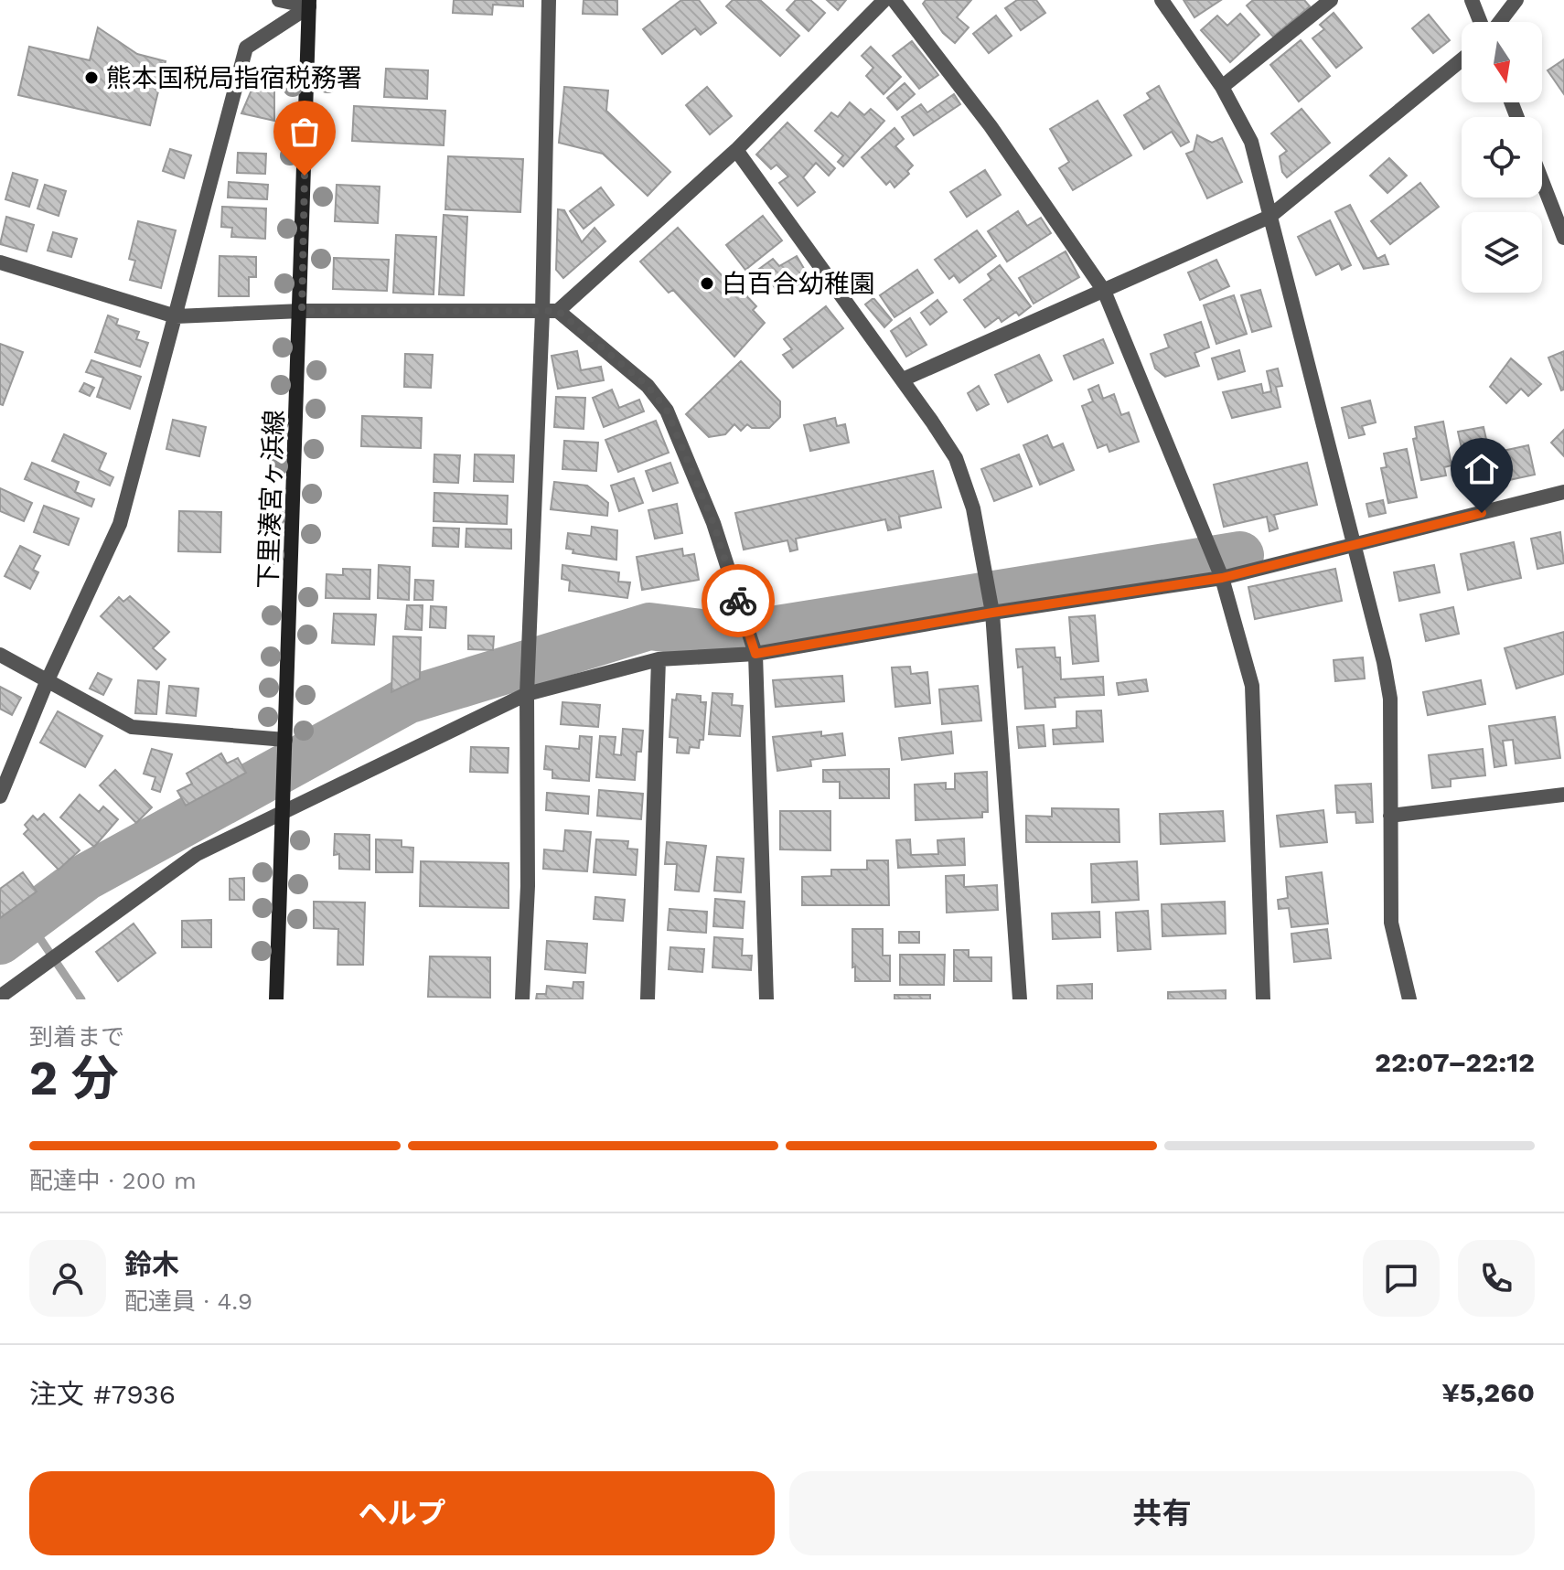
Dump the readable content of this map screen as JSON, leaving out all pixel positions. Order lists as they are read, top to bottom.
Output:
{
  "streets": {
    "main road": ["下里湊宮ヶ浜線"]
  },
  "places": ["熊本国税局指宿税務署", "白百合幼稚園"],
  "north": "bottom",
  "page": {
    "heading": ["2 分", "到着まで", "22:07–22:12"],
    "panel": [
      "鈴木",
      "配達員 · 4.9",
      "注文 #7936",
      "¥5,260"
    ],
    "bar": "配達中 · 200 m",
    "buttons": ["ヘルプ", "共有"]
  }
}
